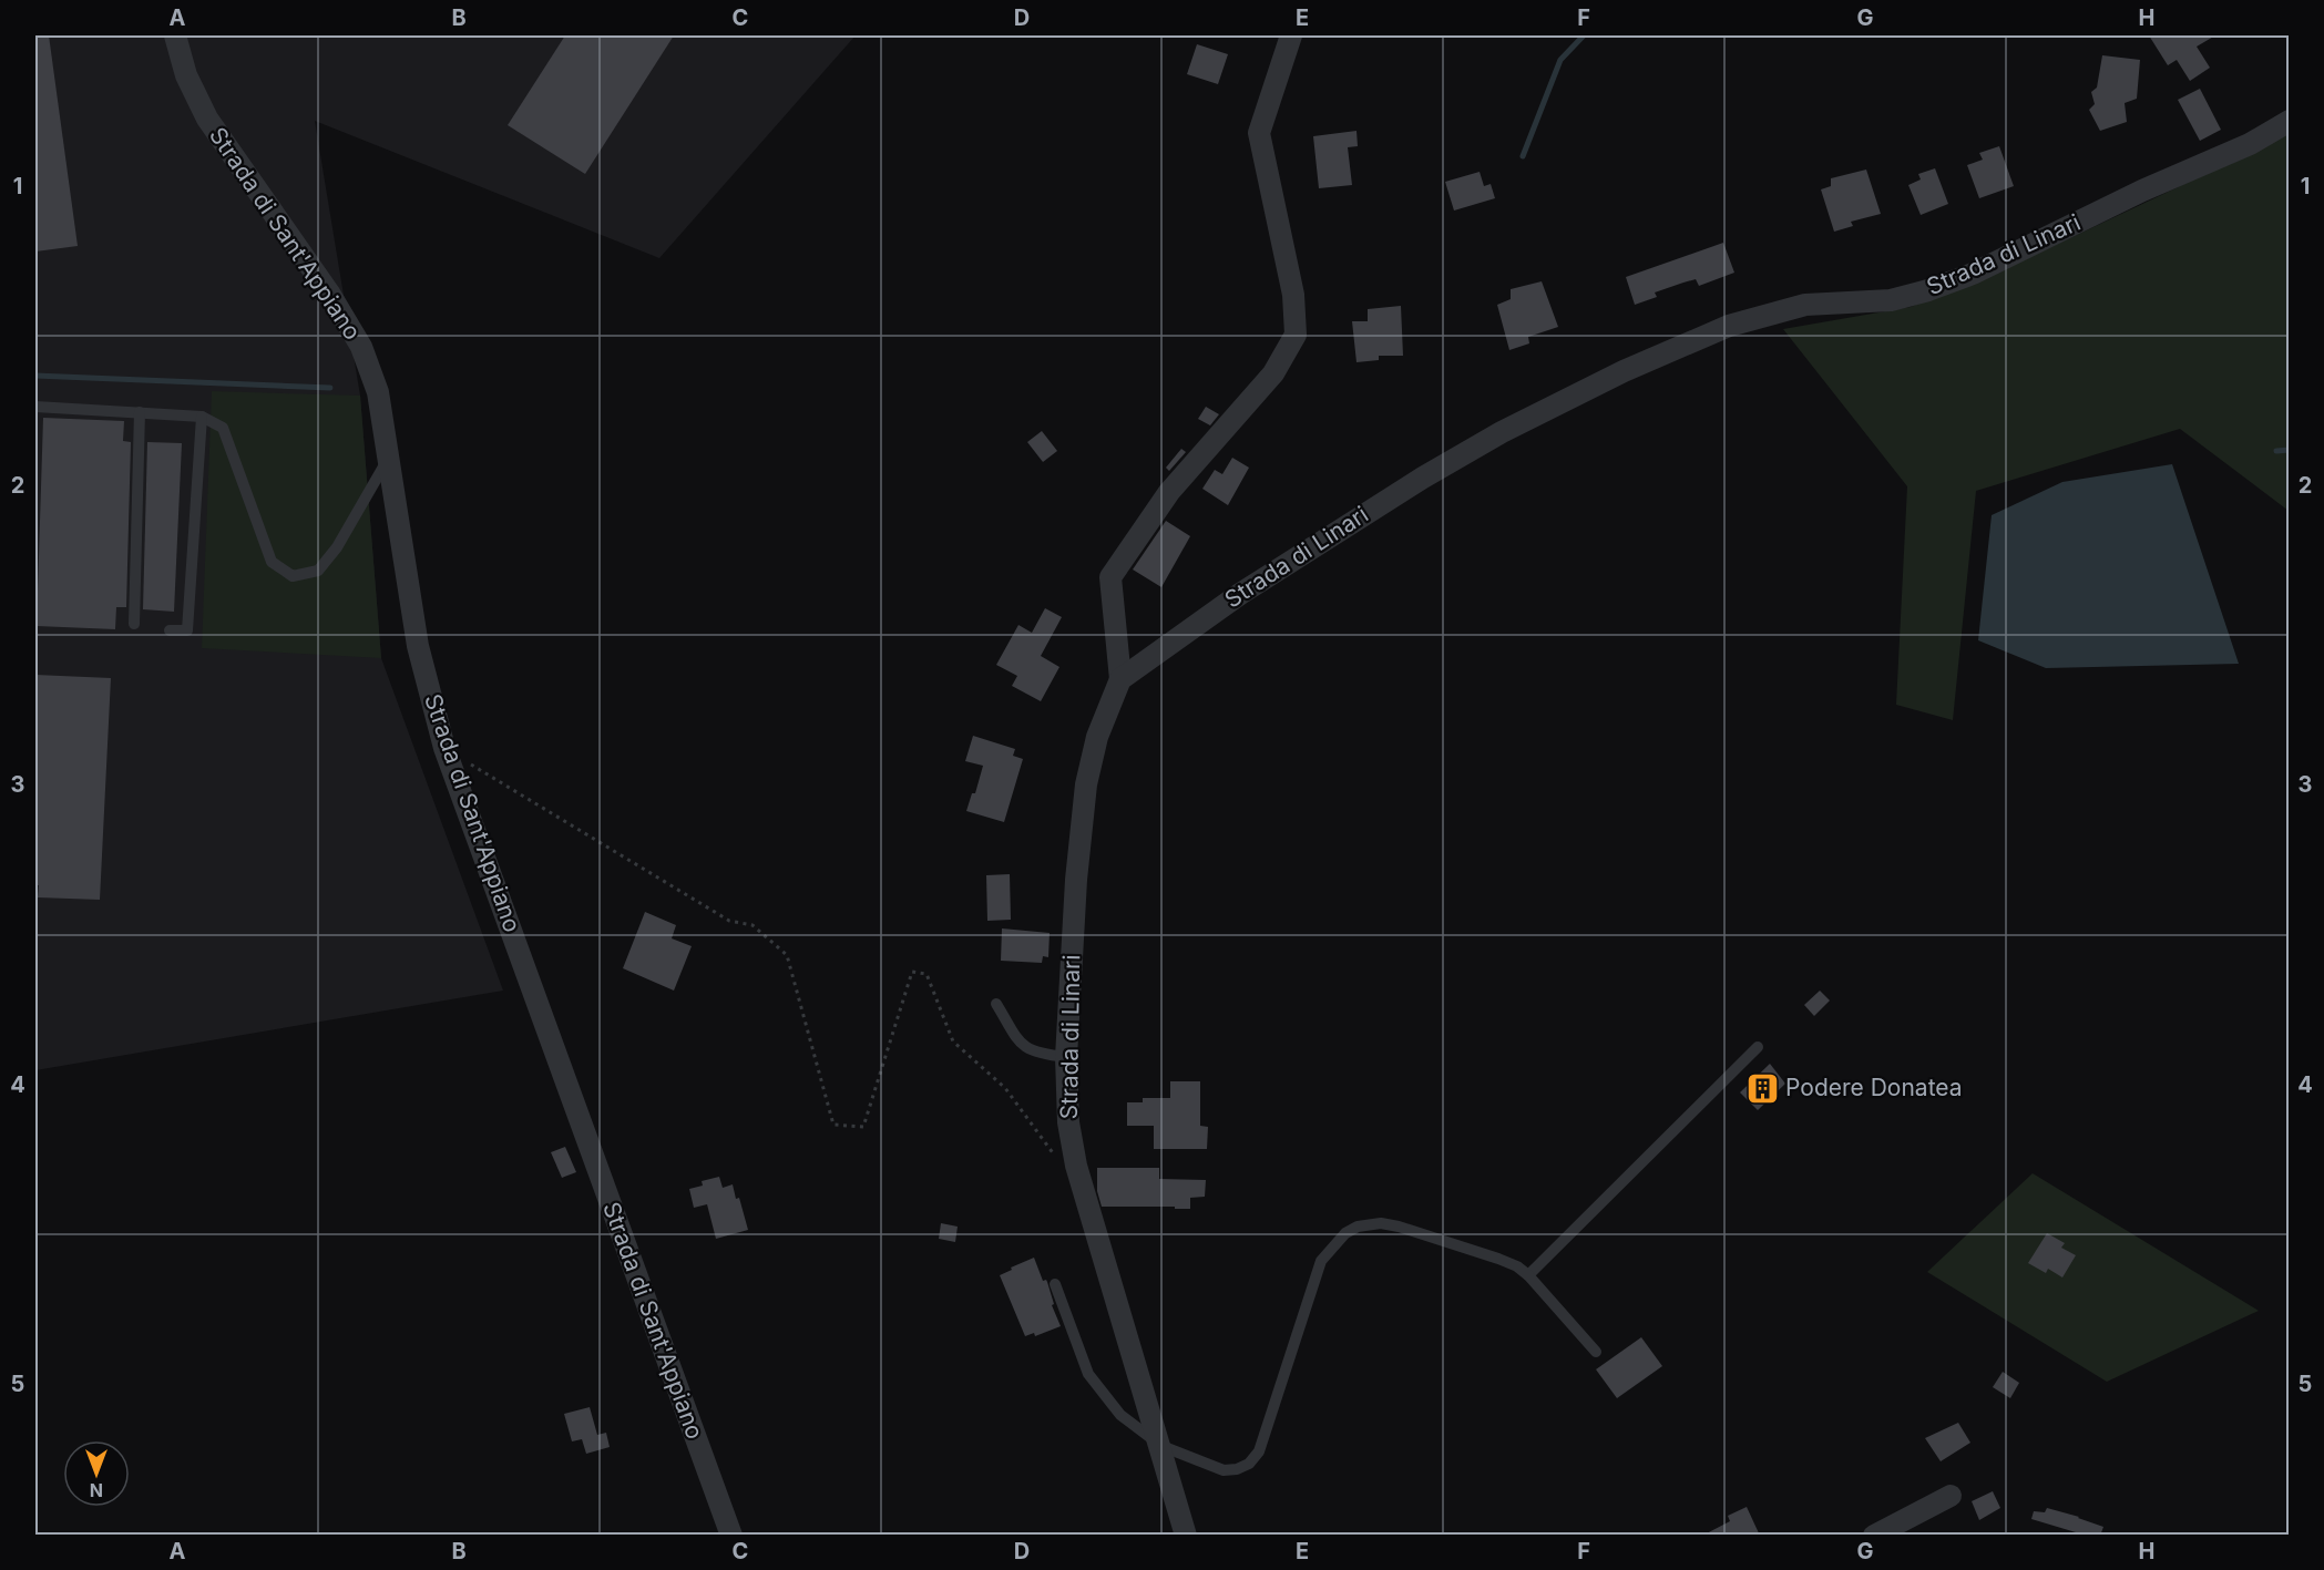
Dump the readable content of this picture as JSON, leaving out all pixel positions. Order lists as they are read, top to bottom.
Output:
{
  "streets": {
    "street": ["Strada di Sant'Appiano", "Strada di Linari"]
  },
  "places": {
    "building": ["Podere Donatea"]
  },
  "north": "bottom",
  "grid": {
    "columns": [
      "A",
      "B",
      "C",
      "D",
      "E",
      "F",
      "G",
      "H"
    ],
    "rows": [
      "1",
      "2",
      "3",
      "4",
      "5"
    ]
  }
}
